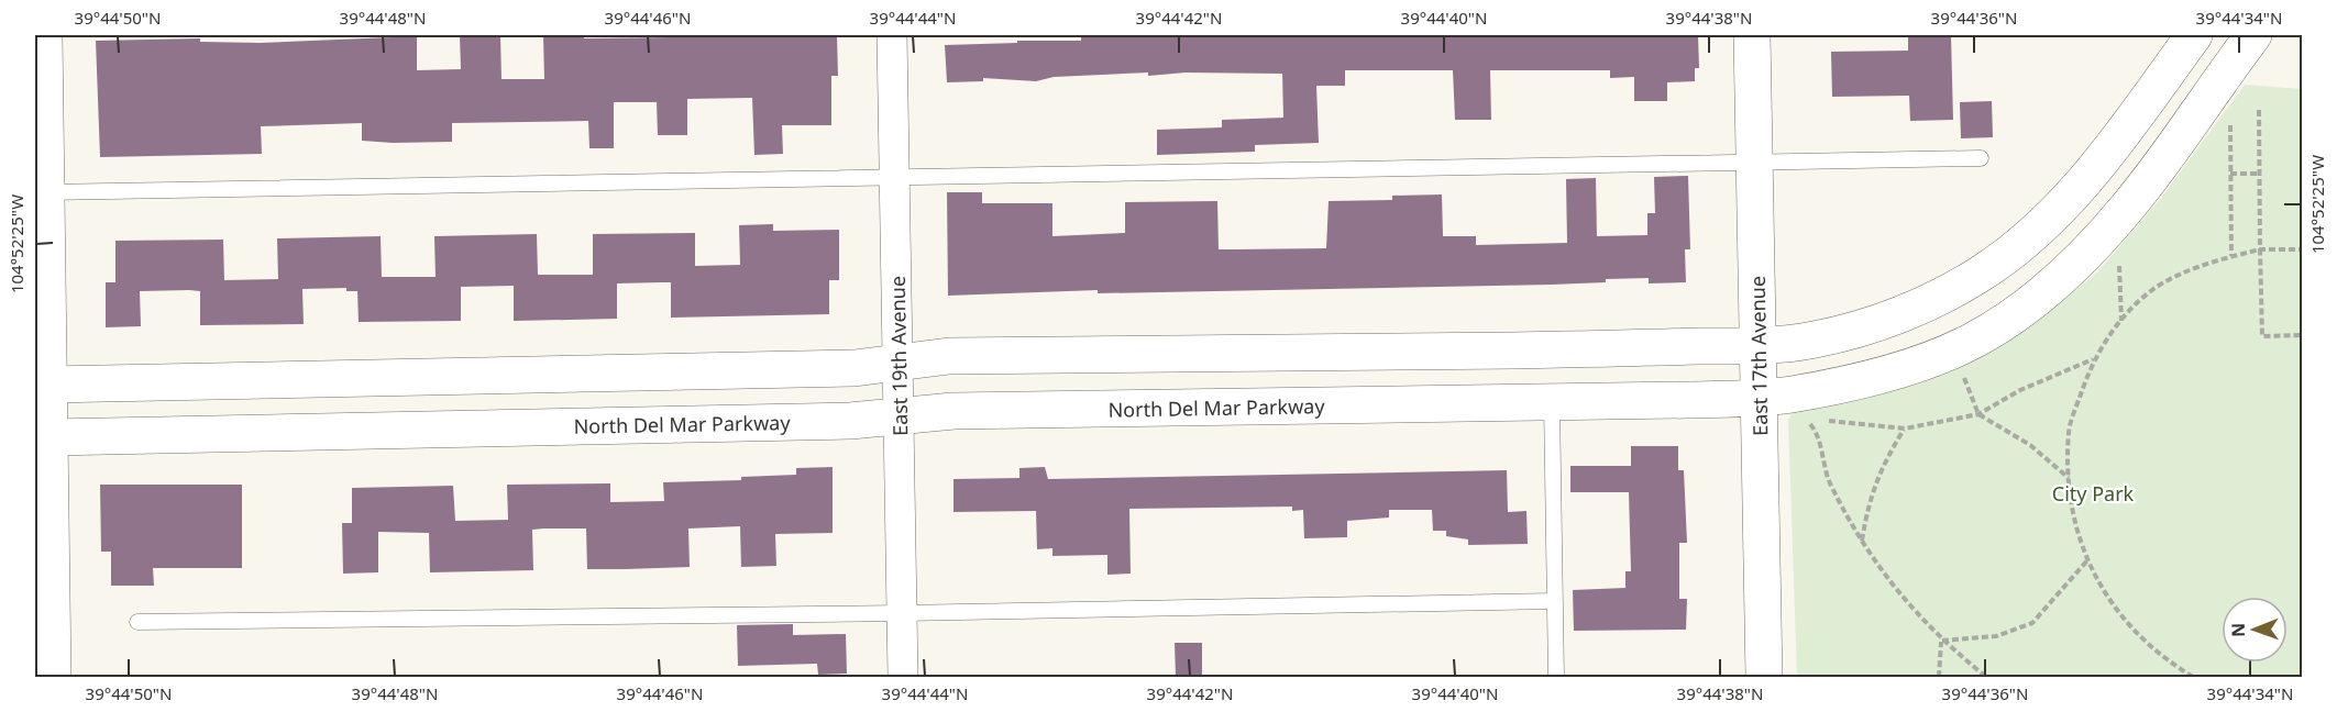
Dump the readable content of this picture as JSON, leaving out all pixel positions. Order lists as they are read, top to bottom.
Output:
{
  "streets": {
    "street": ["East 19th Avenue", "East 17th Avenue", "North Del Mar Parkway"]
  },
  "crossings": [
    ["East 19th Avenue", "North Del Mar Parkway"],
    ["East 17th Avenue", "North Del Mar Parkway"]
  ],
  "parks": ["City Park"],
  "north": "left",
  "coordinates": [
    "39°44'50\"N",
    "39°44'48\"N",
    "39°44'46\"N",
    "39°44'44\"N",
    "39°44'42\"N",
    "39°44'40\"N",
    "39°44'38\"N",
    "39°44'36\"N",
    "39°44'34\"N",
    "104°52'25\"W"
  ]
}
